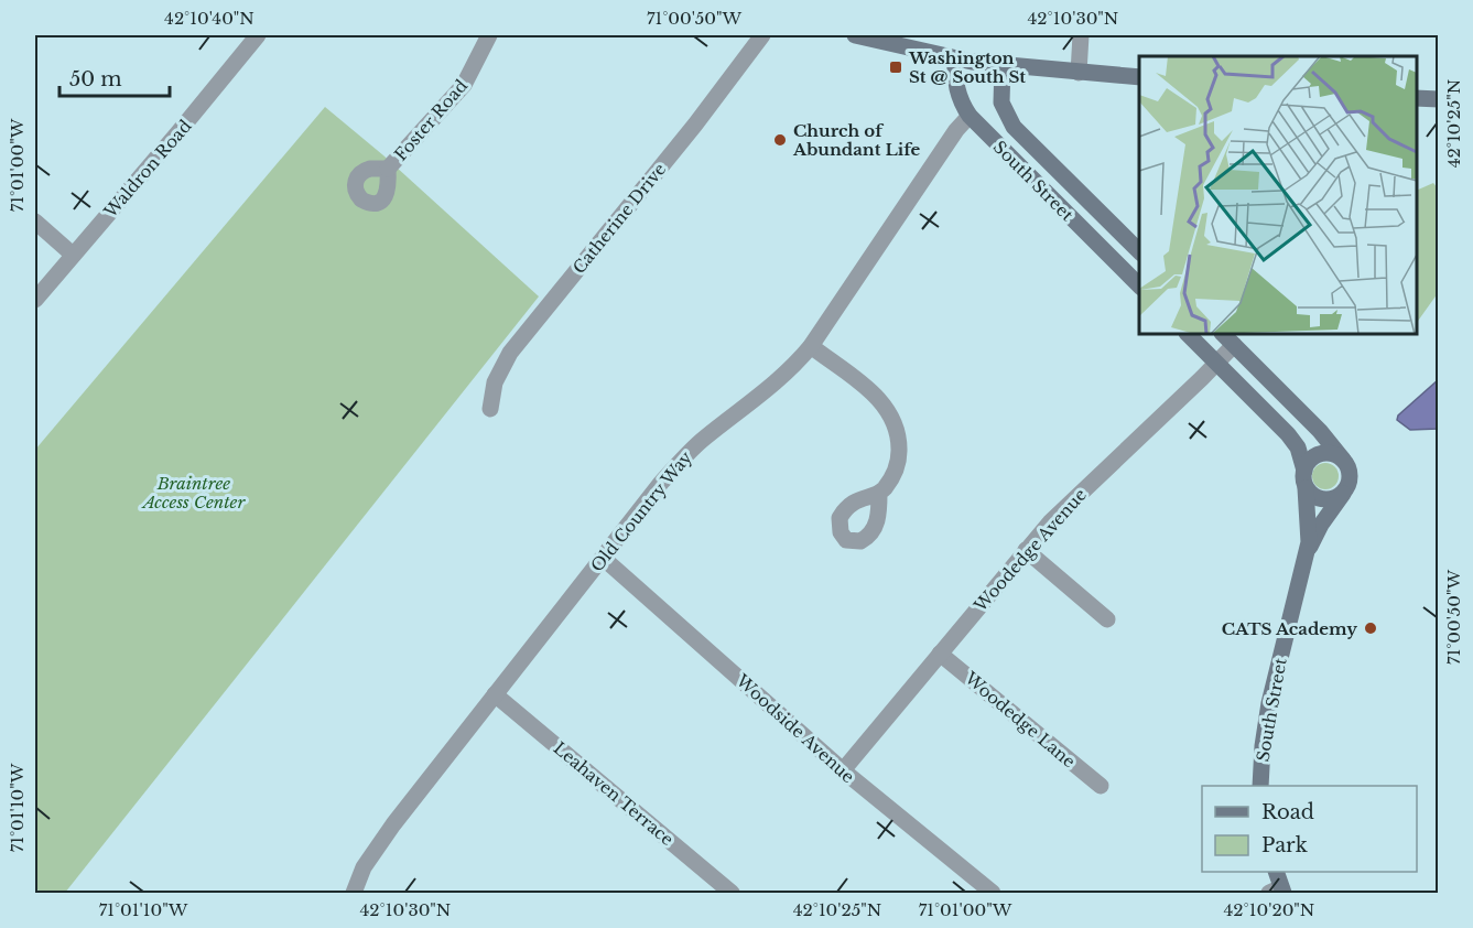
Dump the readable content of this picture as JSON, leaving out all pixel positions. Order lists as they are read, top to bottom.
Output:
{
  "streets": {
    "main road": ["South Street"],
    "street": [
      "Foster Road",
      "Waldron Road",
      "Catherine Drive",
      "Old Country Way",
      "Woodedge Avenue",
      "Woodedge Lane",
      "Woodside Avenue",
      "Leahaven Terrace"
    ]
  },
  "crossings": [
    ["South Street", "Old Country Way"],
    ["Old Country Way", "Woodside Avenue"],
    ["Old Country Way", "Leahaven Terrace"],
    ["Woodedge Avenue", "Woodedge Lane"],
    ["Woodedge Avenue", "Woodside Avenue"]
  ],
  "parks": ["Braintree Access Center"],
  "places": {
    "transit": ["Washington St @ South St"],
    "other": ["Church of Abundant Life", "CATS Academy"]
  },
  "legend": ["Road", "Park"],
  "scale_bar": "50 m",
  "coordinates": [
    "42°10'40\"N",
    "71°00'50\"W",
    "42°10'30\"N",
    "42°10'25\"N",
    "71°01'00\"W",
    "71°01'10\"W",
    "42°10'20\"N"
  ]
}
